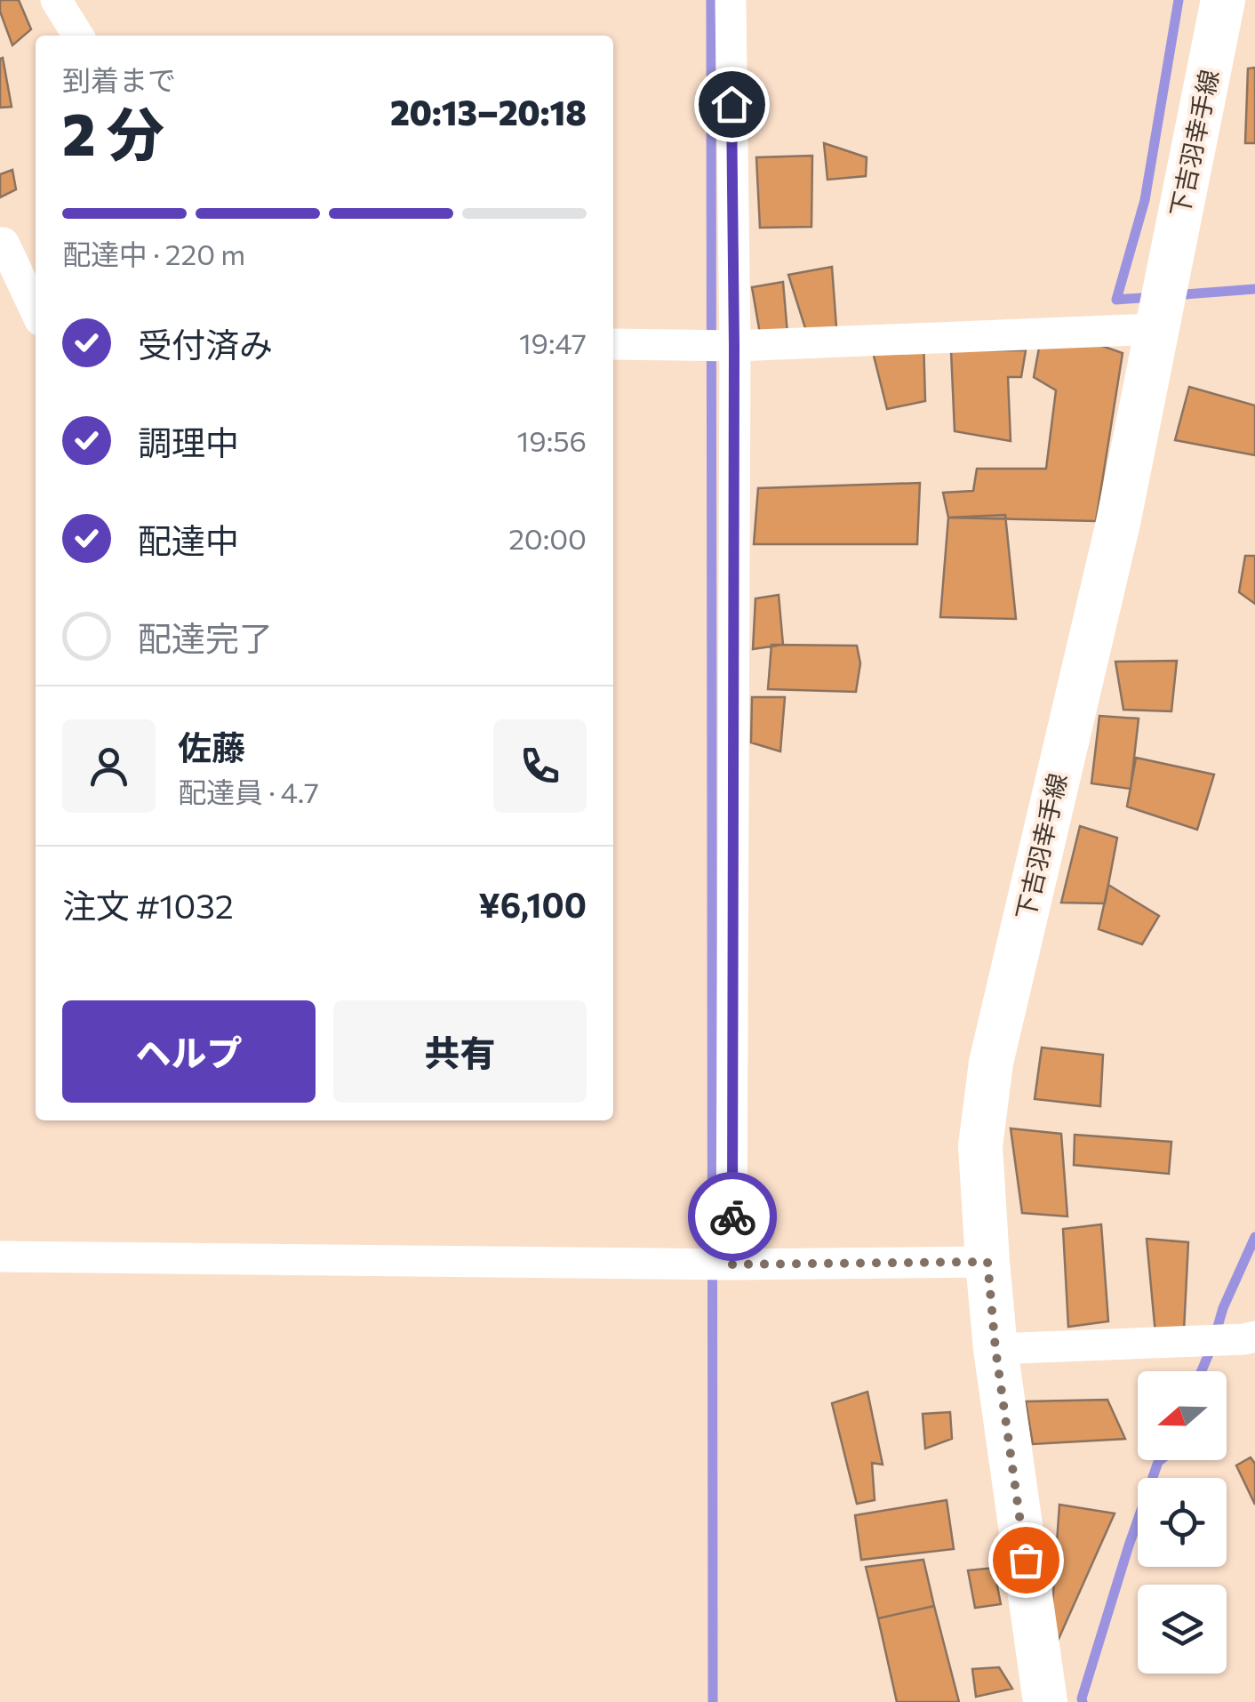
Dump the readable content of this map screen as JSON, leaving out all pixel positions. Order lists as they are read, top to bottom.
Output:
{
  "streets": {
    "main road": ["下吉羽幸手線"]
  },
  "north": "left",
  "page": {
    "heading": ["2 分", "到着まで", "20:13–20:18"],
    "panel": [
      "佐藤",
      "配達員 · 4.7",
      "注文 #1032",
      "¥6,100"
    ],
    "bar": "配達中 · 220 m",
    "list": [
      ["受付済み", "19:47"],
      ["調理中", "19:56"],
      ["配達中", "20:00"],
      "配達完了"
    ],
    "buttons": ["ヘルプ", "共有"]
  }
}
